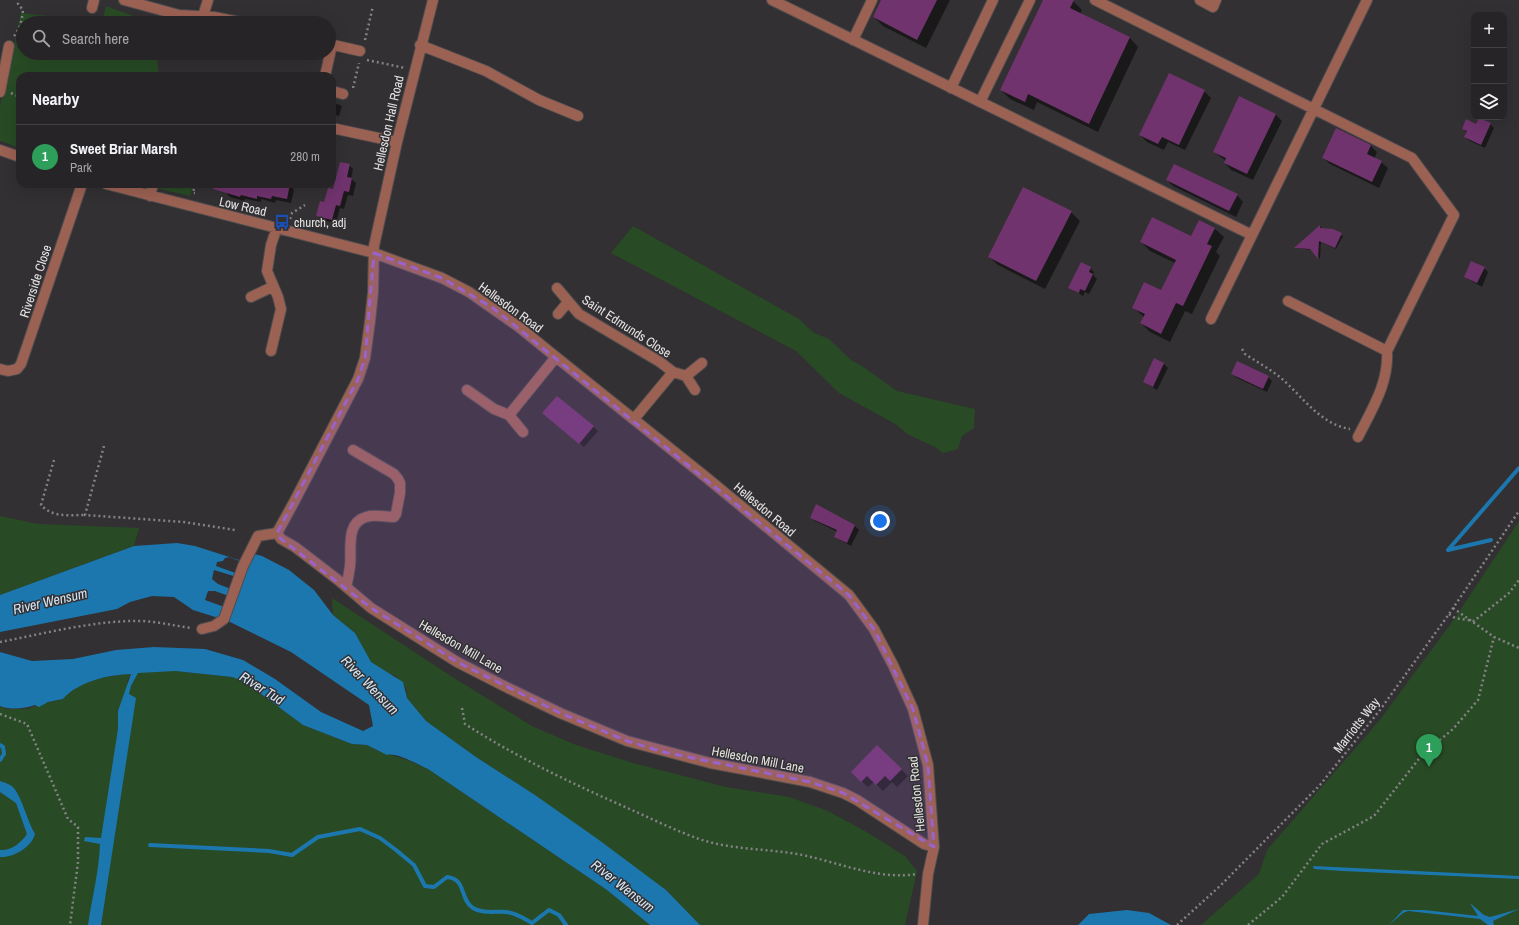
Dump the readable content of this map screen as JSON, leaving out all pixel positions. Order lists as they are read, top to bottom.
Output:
{
  "streets": {
    "street": [
      "Hellesdon Hall Road",
      "Low Road",
      "Riverside Close",
      "Hellesdon Road",
      "Saint Edmunds Close",
      "Hellesdon Mill Lane"
    ],
    "path": ["Marriotts Way"]
  },
  "crossings": [
    ["Hellesdon Hall Road", "Low Road"],
    ["Hellesdon Hall Road", "Hellesdon Road"],
    ["Low Road", "Hellesdon Road"],
    ["Hellesdon Road", "Saint Edmunds Close"],
    ["Hellesdon Road", "Hellesdon Mill Lane"]
  ],
  "water": ["River Wensum", "River Tud"],
  "places": {
    "bus stop": ["church, adj"]
  },
  "page": {
    "map_buttons": ["+", "−"],
    "search": "Search here",
    "heading": "Nearby",
    "list": [
      {
        "mark": "1",
        "name": "Sweet Briar Marsh",
        "note": "Park",
        "value": "280 m"
      }
    ],
    "pins": "1"
  }
}
